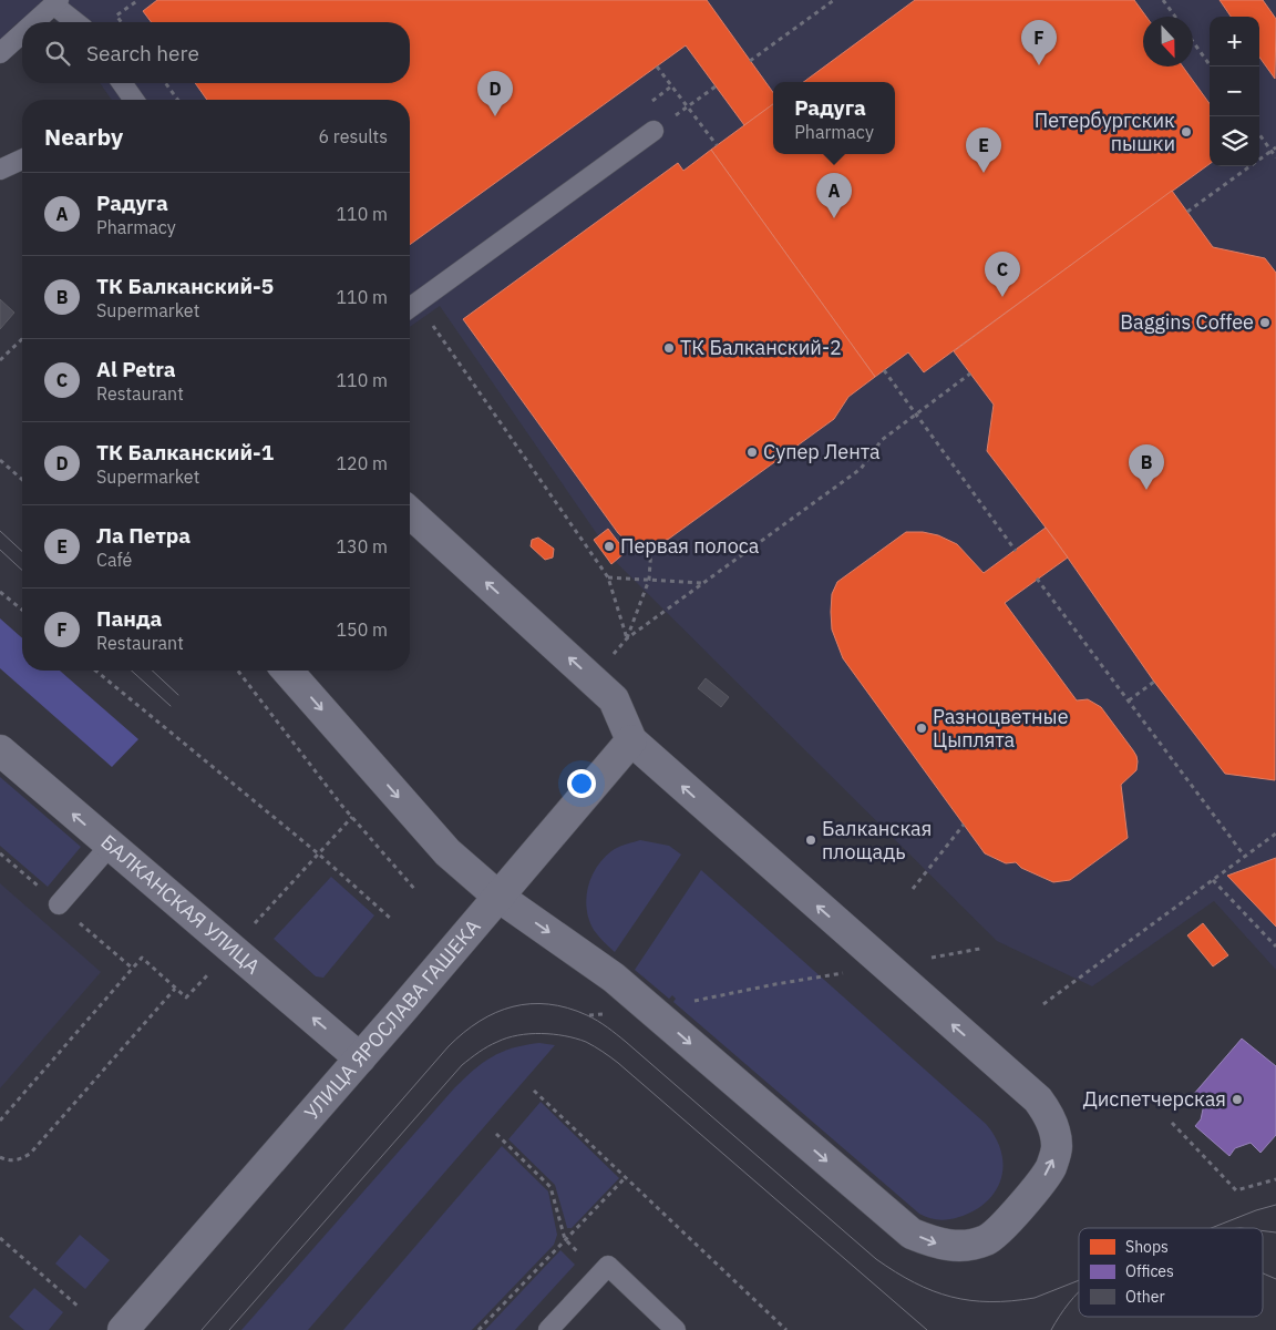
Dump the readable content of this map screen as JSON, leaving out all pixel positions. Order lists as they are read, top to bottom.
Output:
{
  "streets": {
    "street": ["БАЛКАНСКАЯ УЛИЦА", "УЛИЦА ЯРОСЛАВА ГАШЕКА"]
  },
  "crossings": [
    ["БАЛКАНСКАЯ УЛИЦА", "УЛИЦА ЯРОСЛАВА ГАШЕКА"]
  ],
  "places": [
    "Петербургскик пышки",
    "Baggins Coffee",
    "ТК Балканский-2",
    "Супер Лента",
    "Первая полоса",
    "Разноцветные Цыплята",
    "Балканская площадь",
    "Диспетчерская"
  ],
  "legend": ["Shops", "Offices", "Other"],
  "north": "bottom",
  "page": {
    "map_buttons": ["+", "−"],
    "pins": [
      "F",
      "D",
      "E",
      "A",
      "C",
      "B"
    ],
    "search": "Search here",
    "popup": ["Радуга", "Pharmacy"],
    "heading": ["Nearby", "6 results"],
    "list": [
      {
        "mark": "A",
        "name": "Радуга",
        "note": "Pharmacy",
        "value": "110 m"
      },
      {
        "mark": "B",
        "name": "ТК Балканский-5",
        "note": "Supermarket",
        "value": "110 m"
      },
      {
        "mark": "C",
        "name": "Al Petra",
        "note": "Restaurant",
        "value": "110 m"
      },
      {
        "mark": "D",
        "name": "ТК Балканский-1",
        "note": "Supermarket",
        "value": "120 m"
      },
      {
        "mark": "E",
        "name": "Ла Петра",
        "note": "Café",
        "value": "130 m"
      },
      {
        "mark": "F",
        "name": "Панда",
        "note": "Restaurant",
        "value": "150 m"
      }
    ]
  }
}
